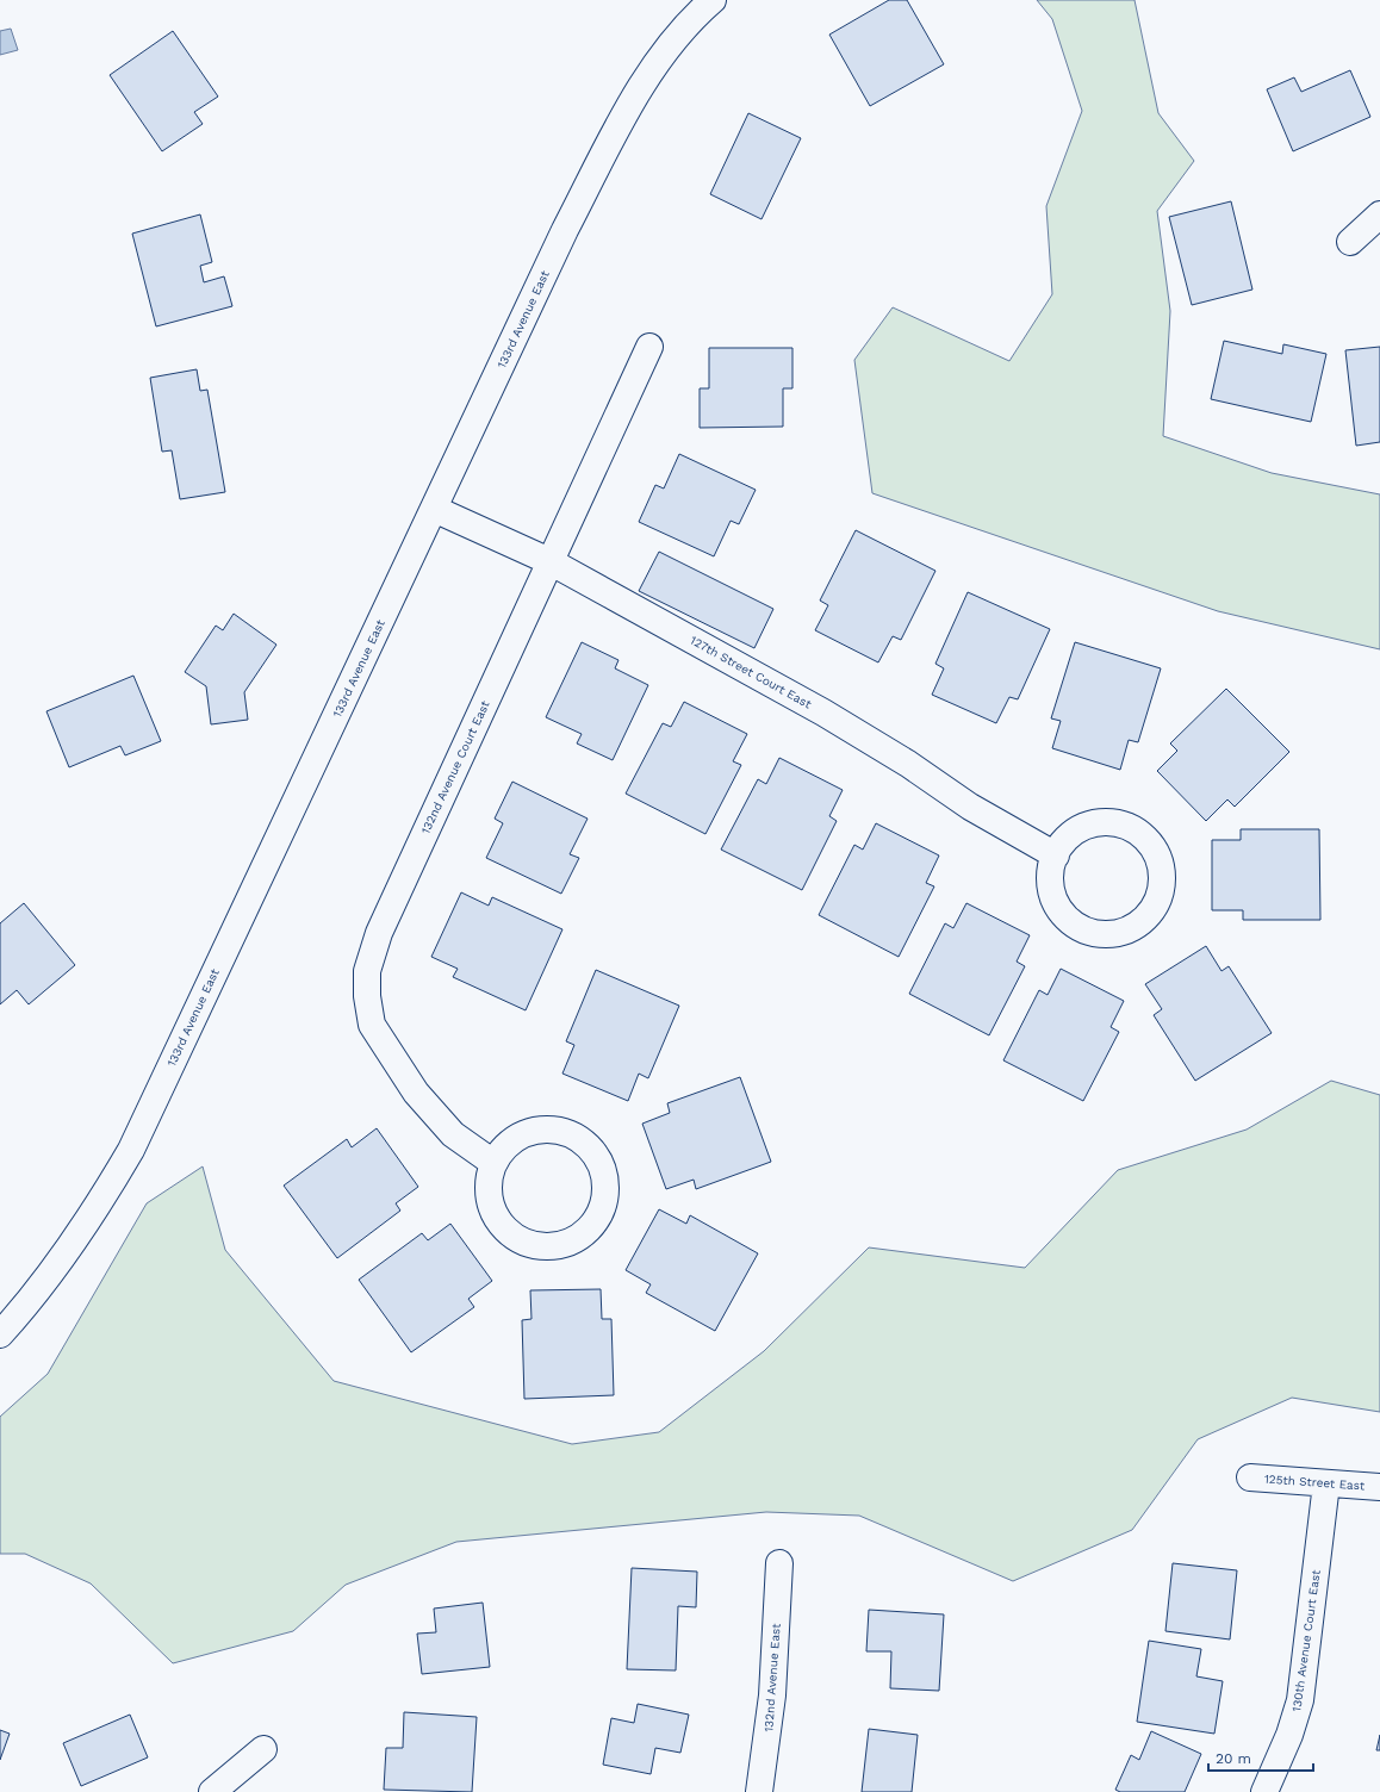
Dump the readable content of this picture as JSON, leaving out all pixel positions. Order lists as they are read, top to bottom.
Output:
{
  "streets": {
    "street": [
      "133rd Avenue East",
      "127th Street Court East",
      "132nd Avenue Court East",
      "125th Street East",
      "130th Avenue Court East",
      "132nd Avenue East"
    ]
  },
  "crossings": [
    ["133rd Avenue East", "127th Street Court East"],
    ["127th Street Court East", "132nd Avenue Court East"],
    ["125th Street East", "130th Avenue Court East"]
  ],
  "scale_bar": "20 m"
}
